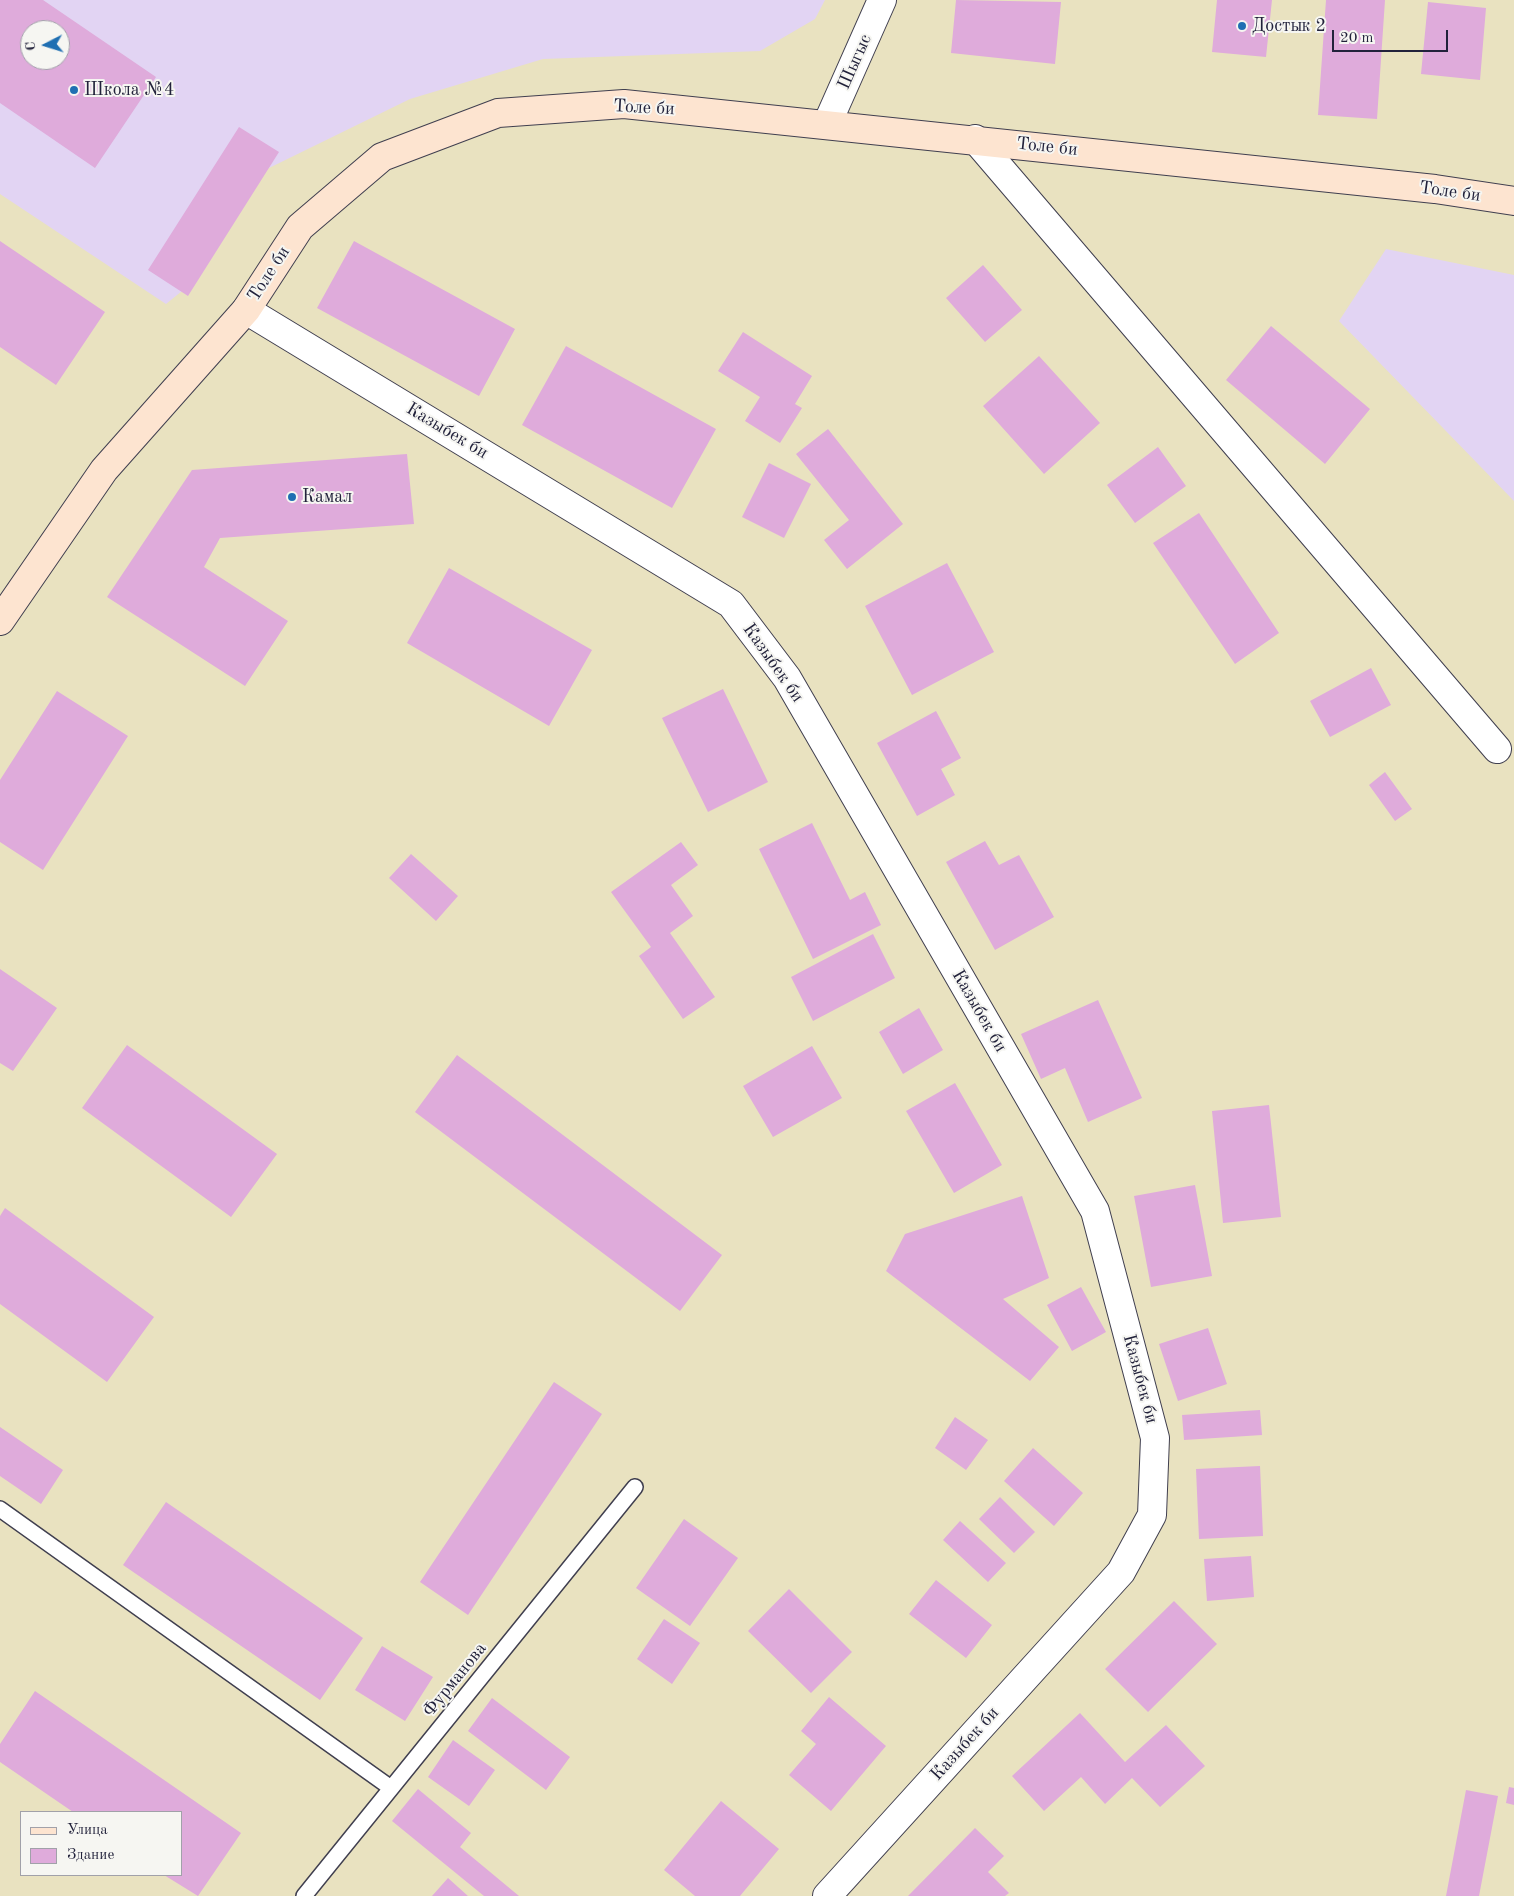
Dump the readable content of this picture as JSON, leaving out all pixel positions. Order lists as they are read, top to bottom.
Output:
{
  "streets": {
    "main road": ["Толе би"],
    "street": ["Шыгыс", "Казыбек би"],
    "lane": ["Фурманова"]
  },
  "crossings": [
    ["Шыгыс", "Толе би"],
    ["Толе би", "Казыбек би"]
  ],
  "places": ["Достык 2", "Школа №4", "Камал"],
  "legend": ["Улица", "Здание"],
  "scale_bar": "20 m",
  "north": "left"
}
